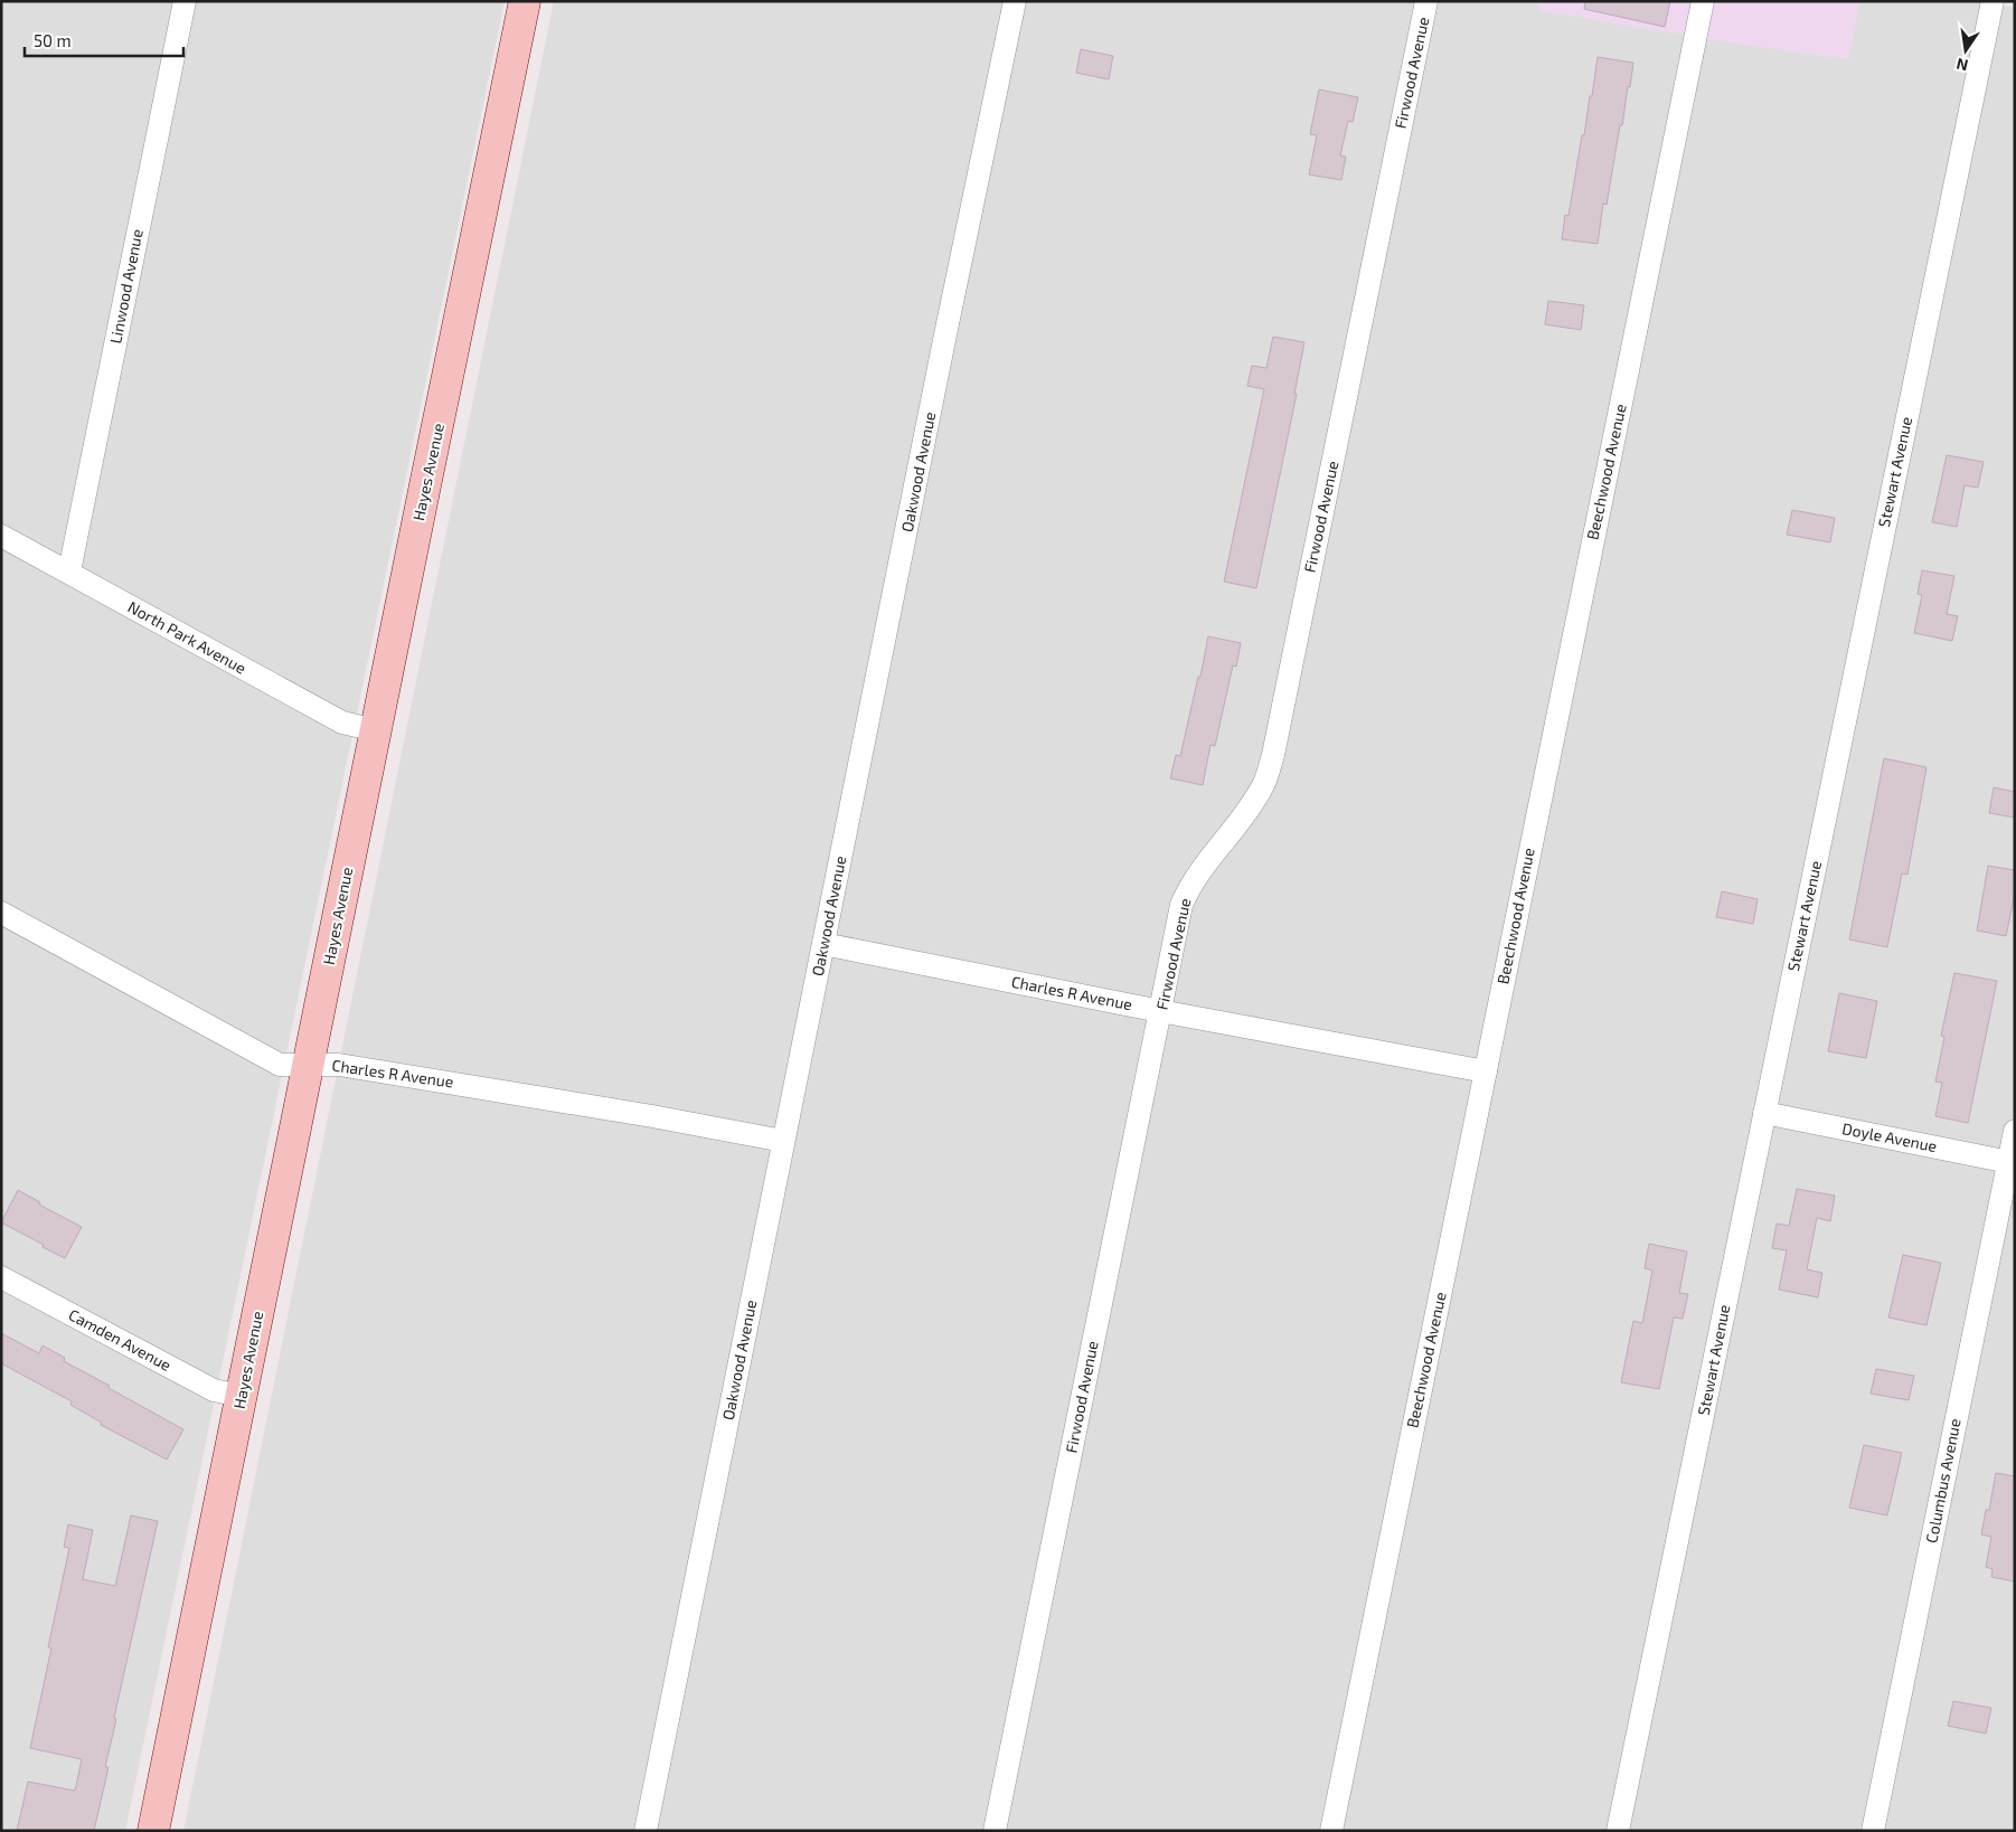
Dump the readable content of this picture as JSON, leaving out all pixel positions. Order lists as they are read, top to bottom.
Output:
{
  "streets": {
    "street": [
      "Firwood Avenue",
      "Linwood Avenue",
      "Hayes Avenue",
      "Oakwood Avenue",
      "Beechwood Avenue",
      "Stewart Avenue",
      "North Park Avenue",
      "Charles R Avenue",
      "Doyle Avenue",
      "Camden Avenue",
      "Columbus Avenue"
    ]
  },
  "crossings": [
    ["Firwood Avenue", "Charles R Avenue"],
    ["Linwood Avenue", "North Park Avenue"],
    ["Hayes Avenue", "North Park Avenue"],
    ["Hayes Avenue", "Charles R Avenue"],
    ["Hayes Avenue", "Camden Avenue"],
    ["Oakwood Avenue", "Charles R Avenue"],
    ["Beechwood Avenue", "Charles R Avenue"],
    ["Stewart Avenue", "Doyle Avenue"],
    ["Doyle Avenue", "Columbus Avenue"]
  ],
  "scale_bar": "50 m",
  "north": "bottom"
}
